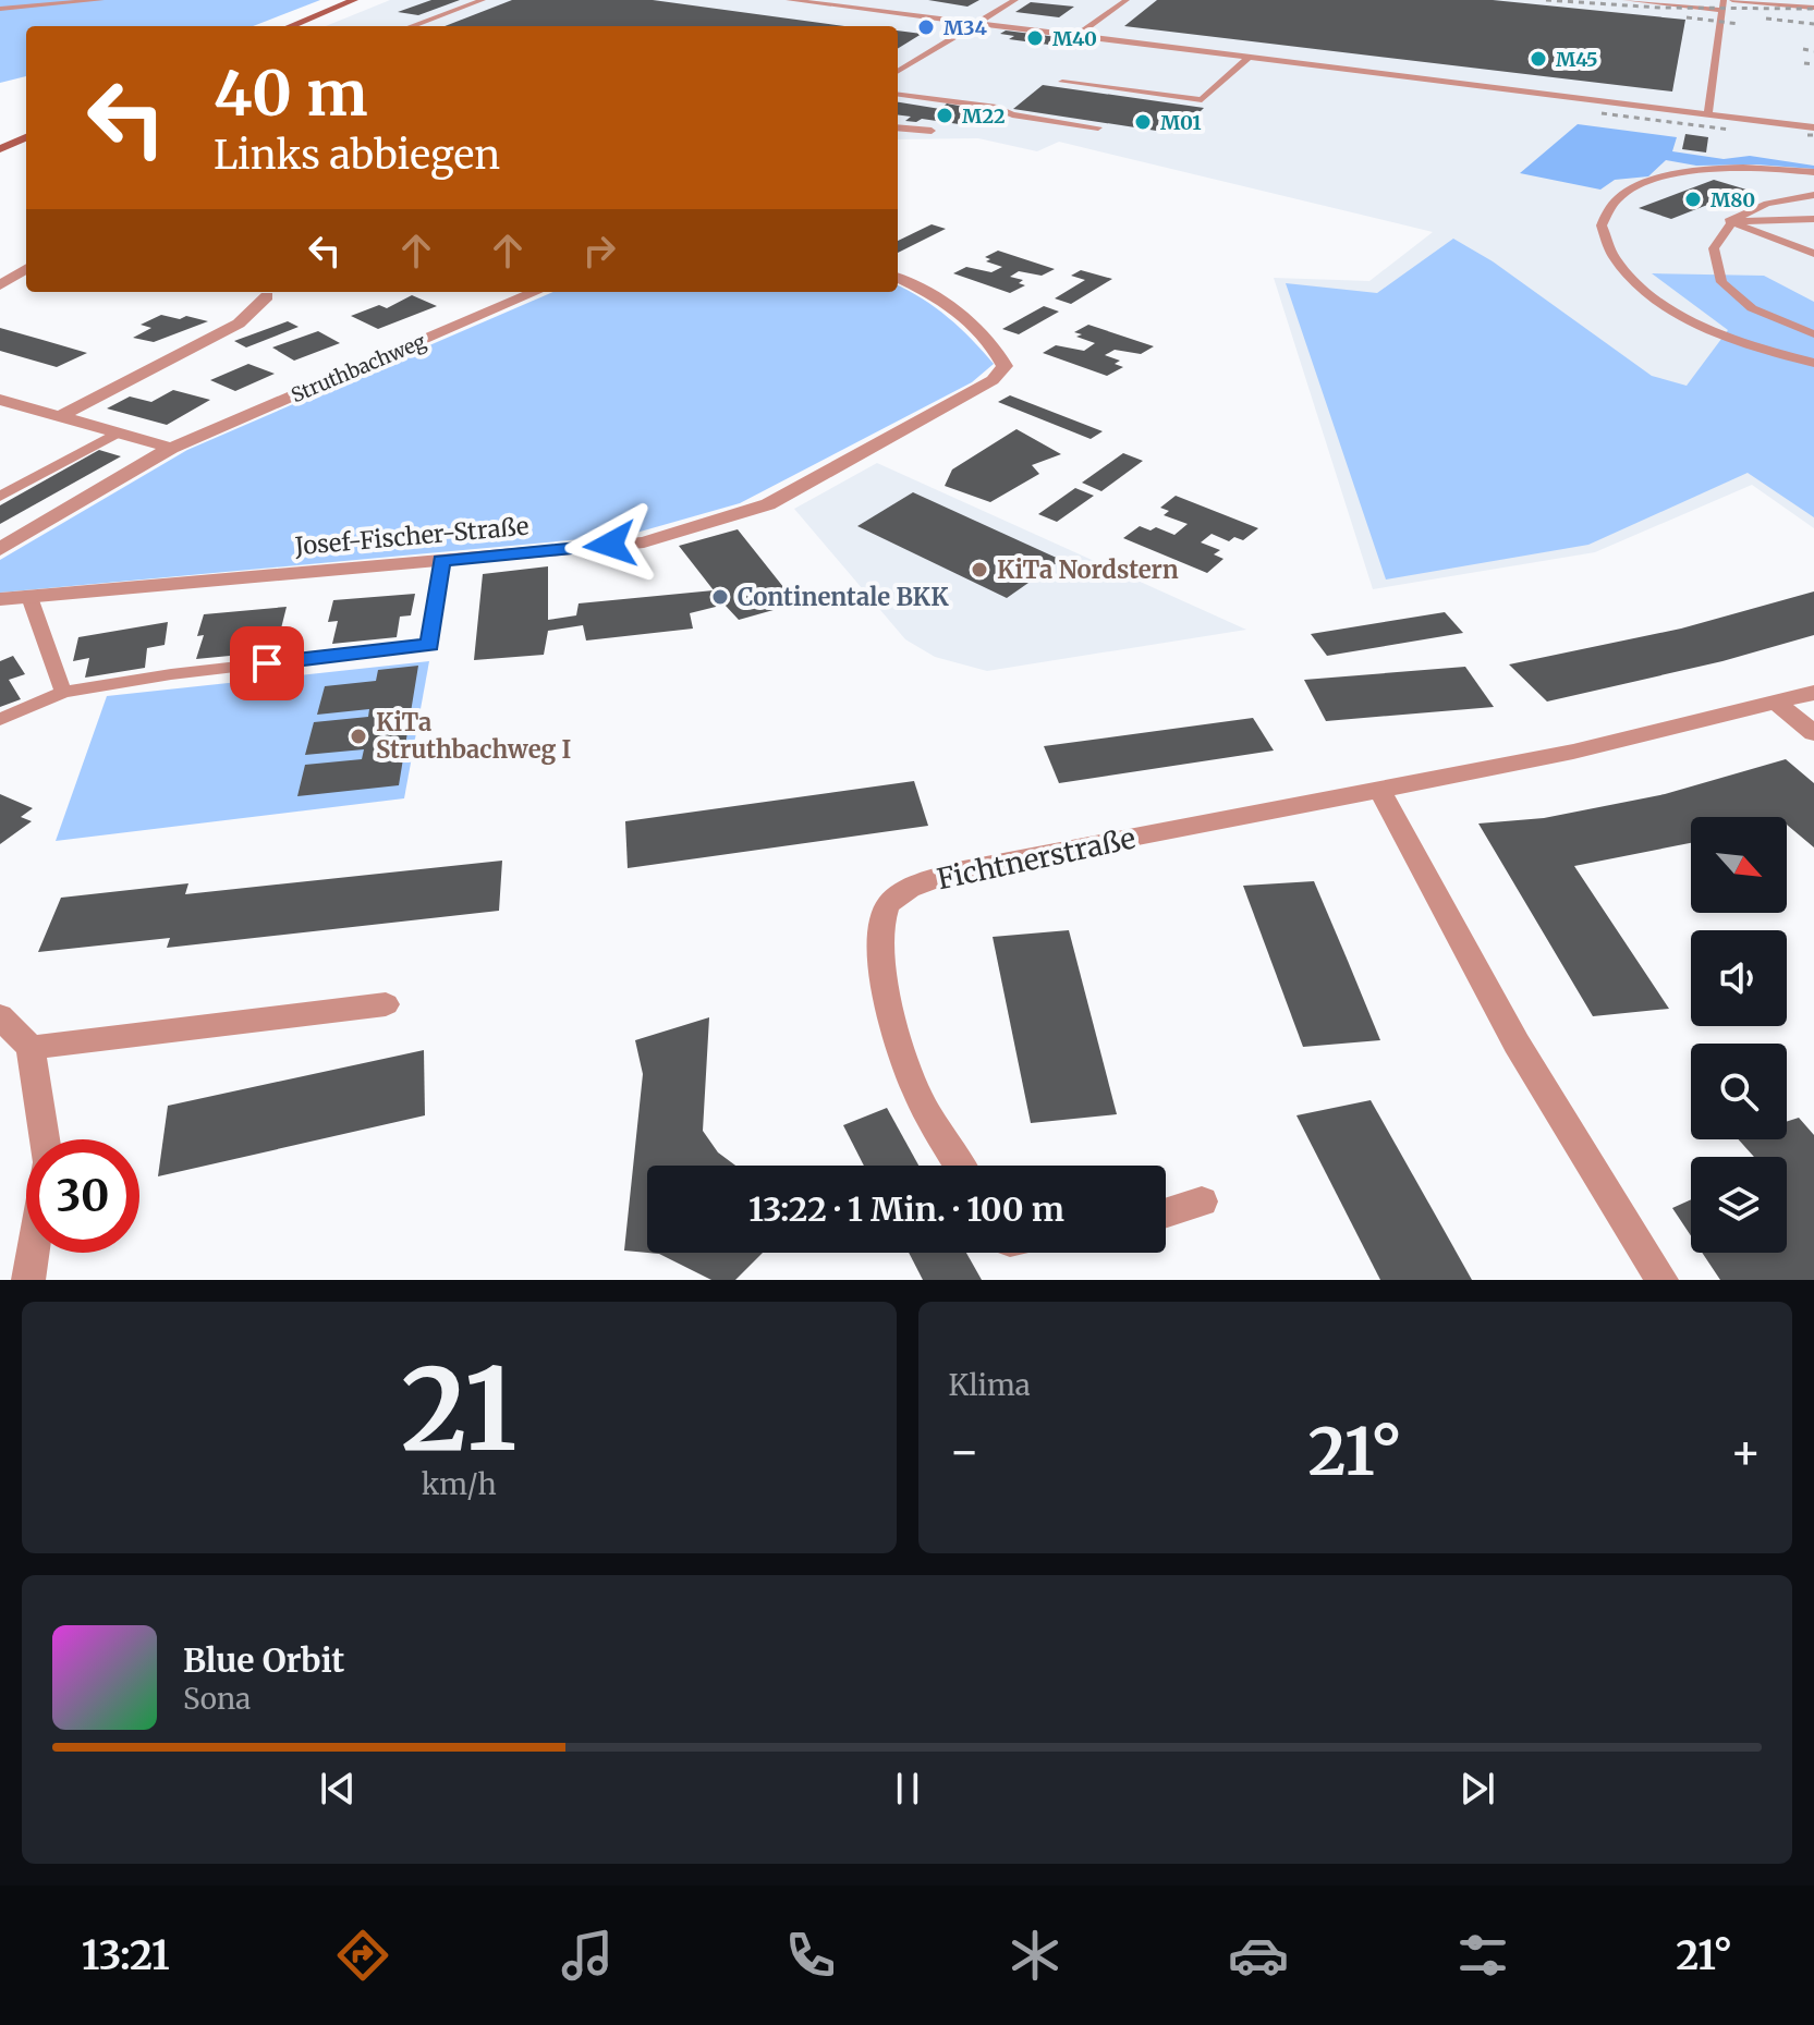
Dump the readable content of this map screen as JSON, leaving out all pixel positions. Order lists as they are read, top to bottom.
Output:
{
  "streets": {
    "street": ["Struthbachweg", "Josef-Fischer-Straße", "Fichtnerstraße"]
  },
  "places": [
    "M34",
    "M40",
    "M45",
    "M22",
    "M01",
    "M80",
    "KiTa Nordstern",
    "Continentale BKK",
    "KiTa Struthbachweg I"
  ],
  "north": "bottom right",
  "page": {
    "turn": ["40 m", "Links abbiegen"],
    "limit": "30",
    "trip": "13:22 · 1 Min. · 100 m",
    "tile": [
      ["21", "km/h"],
      "Klima"
    ],
    "heat": ["−", "21°", "+"],
    "song": ["Blue Orbit", "Sona"],
    "tabs": ["13:21", "21°"]
  }
}
